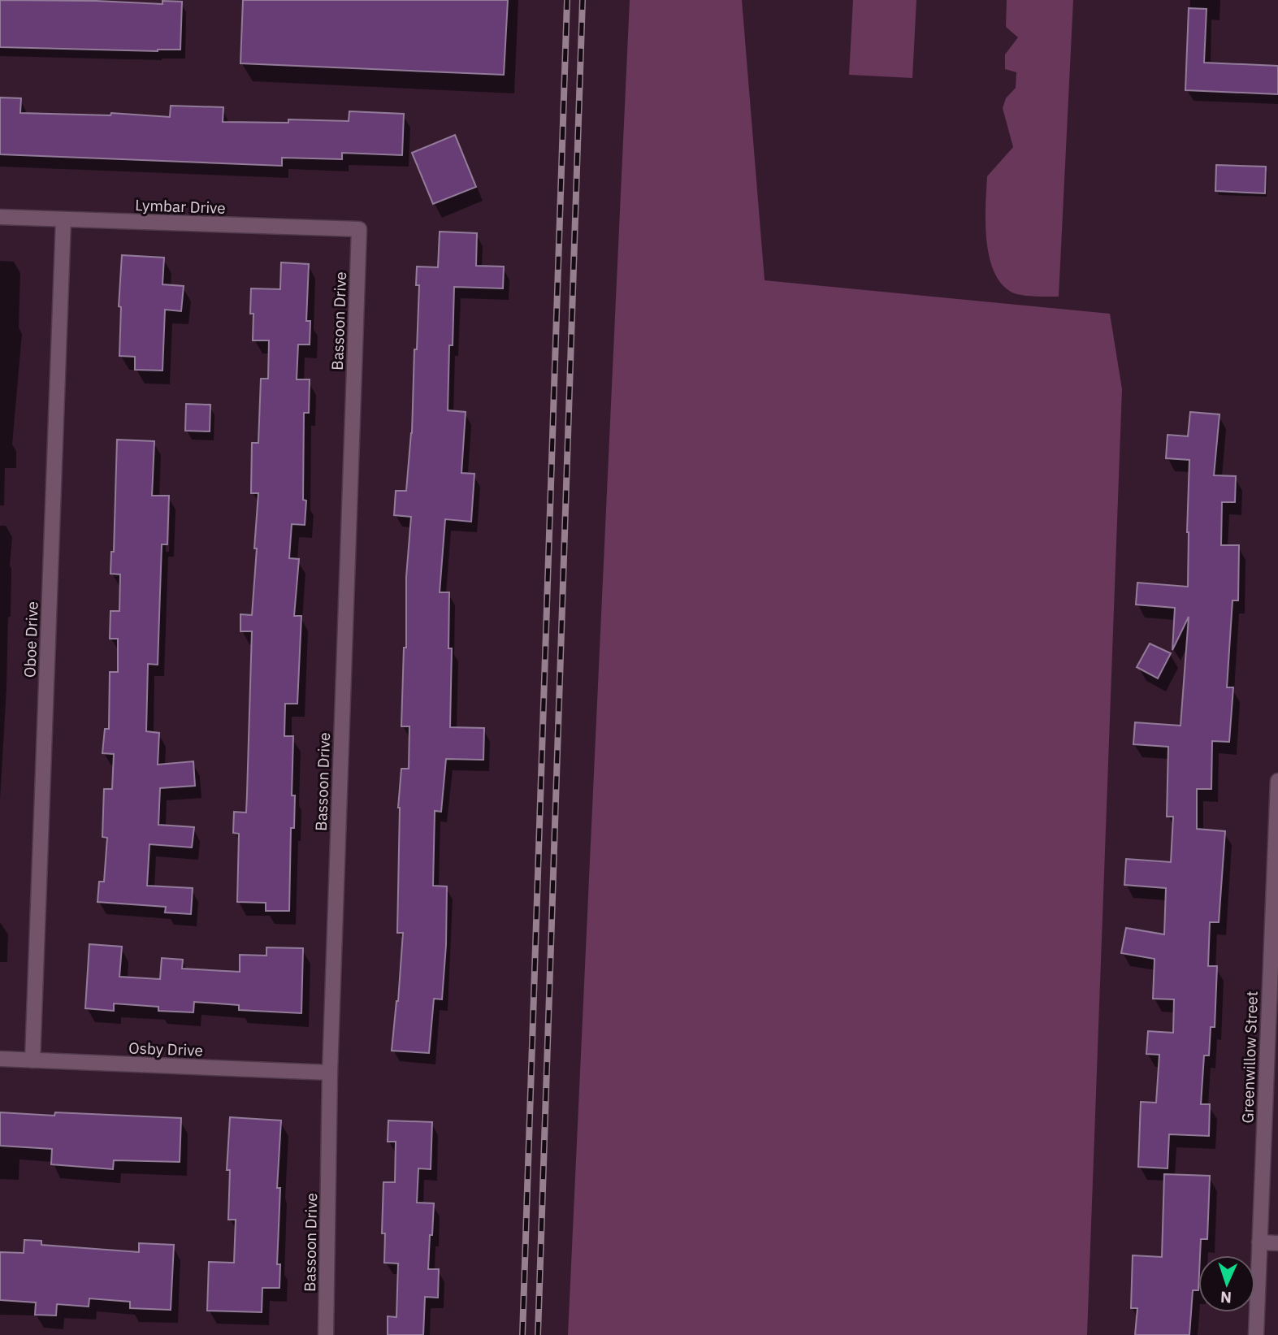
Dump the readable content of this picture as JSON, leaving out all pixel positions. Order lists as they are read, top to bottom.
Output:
{
  "streets": {
    "street": [
      "Lymbar Drive",
      "Bassoon Drive",
      "Oboe Drive",
      "Osby Drive",
      "Greenwillow Street"
    ]
  },
  "crossings": [
    ["Lymbar Drive", "Bassoon Drive"],
    ["Lymbar Drive", "Oboe Drive"],
    ["Bassoon Drive", "Osby Drive"],
    ["Oboe Drive", "Osby Drive"]
  ],
  "north": "bottom"
}
